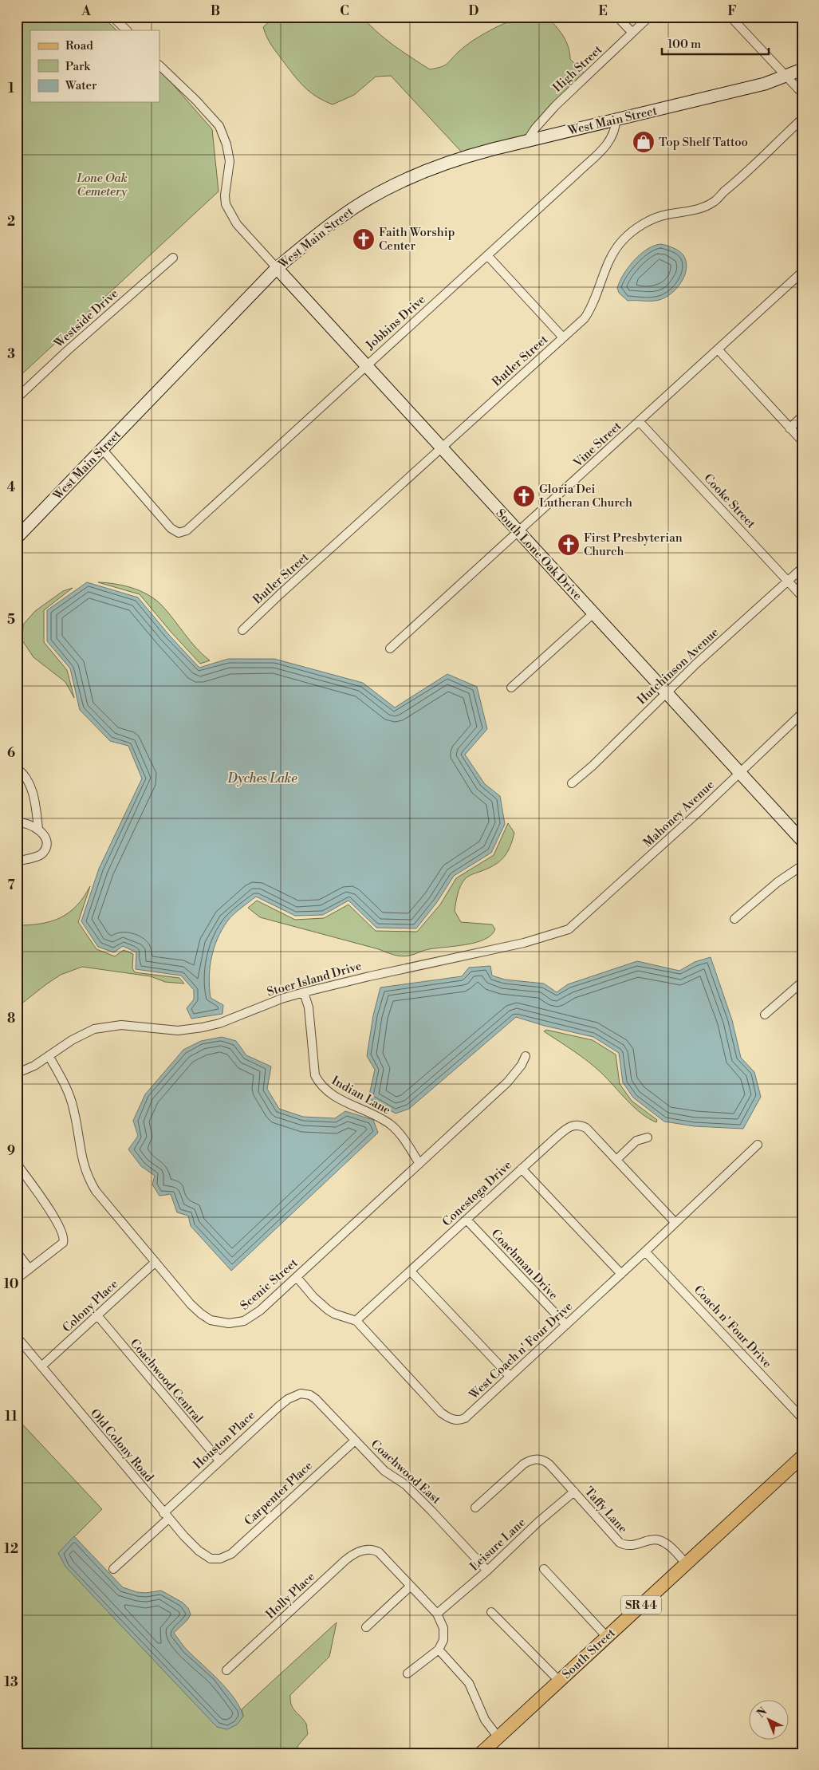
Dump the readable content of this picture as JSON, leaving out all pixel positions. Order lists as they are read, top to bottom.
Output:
{
  "streets": {
    "main road": [
      "West Main Street",
      "South Lone Oak Drive",
      "SR 44",
      "South Street"
    ],
    "street": [
      "High Street",
      "Westside Drive",
      "Jobbins Drive",
      "Butler Street",
      "Vine Street",
      "Cooke Street",
      "Hutchinson Avenue",
      "Mahoney Avenue",
      "Stoer Island Drive",
      "Indian Lane",
      "Conestoga Drive",
      "Coachman Drive",
      "Scenic Street",
      "Colony Place",
      "Coach n' Four Drive",
      "West Coach n' Four Drive",
      "Coachwood Central",
      "Houston Place",
      "Old Colony Road",
      "Coachwood East",
      "Carpenter Place",
      "Taffy Lane",
      "Leisure Lane",
      "Holly Place"
    ]
  },
  "crossings": [
    ["High Street", "West Main Street"],
    ["West Main Street", "Jobbins Drive"],
    ["West Main Street", "South Lone Oak Drive"],
    ["Jobbins Drive", "South Lone Oak Drive"],
    ["Butler Street", "South Lone Oak Drive"],
    ["Vine Street", "Cooke Street"],
    ["Vine Street", "South Lone Oak Drive"],
    ["Cooke Street", "Hutchinson Avenue"],
    ["South Lone Oak Drive", "Hutchinson Avenue"],
    ["South Lone Oak Drive", "Mahoney Avenue"],
    ["Mahoney Avenue", "Stoer Island Drive"],
    ["Stoer Island Drive", "Indian Lane"],
    ["Stoer Island Drive", "Scenic Street"],
    ["Indian Lane", "Scenic Street"],
    ["Conestoga Drive", "Coachman Drive"],
    ["Conestoga Drive", "West Coach n' Four Drive"],
    ["Coachman Drive", "West Coach n' Four Drive"],
    ["Scenic Street", "Colony Place"],
    ["Scenic Street", "West Coach n' Four Drive"],
    ["Colony Place", "Coachwood Central"],
    ["Colony Place", "Old Colony Road"],
    ["Coach n' Four Drive", "West Coach n' Four Drive"],
    ["Coachwood Central", "Houston Place"],
    ["Houston Place", "Old Colony Road"],
    ["Houston Place", "Coachwood East"],
    ["Old Colony Road", "Carpenter Place"],
    ["Coachwood East", "Carpenter Place"],
    ["Coachwood East", "Leisure Lane"],
    ["Taffy Lane", "Leisure Lane"],
    ["Taffy Lane", "South Street"]
  ],
  "water": ["Dyches Lake"],
  "parks": ["Lone Oak Cemetery"],
  "places": {
    "shop": ["Top Shelf Tattoo"],
    "church": ["Faith Worship Center", "Gloria Dei Lutheran Church", "First Presbyterian Church"]
  },
  "legend": ["Road", "Park", "Water"],
  "scale_bar": "100 m",
  "north": "top left",
  "grid": {
    "columns": [
      "A",
      "B",
      "C",
      "D",
      "E",
      "F"
    ],
    "rows": [
      "1",
      "2",
      "3",
      "4",
      "5",
      "6",
      "7",
      "8",
      "9",
      "10",
      "11",
      "12",
      "13"
    ]
  }
}
